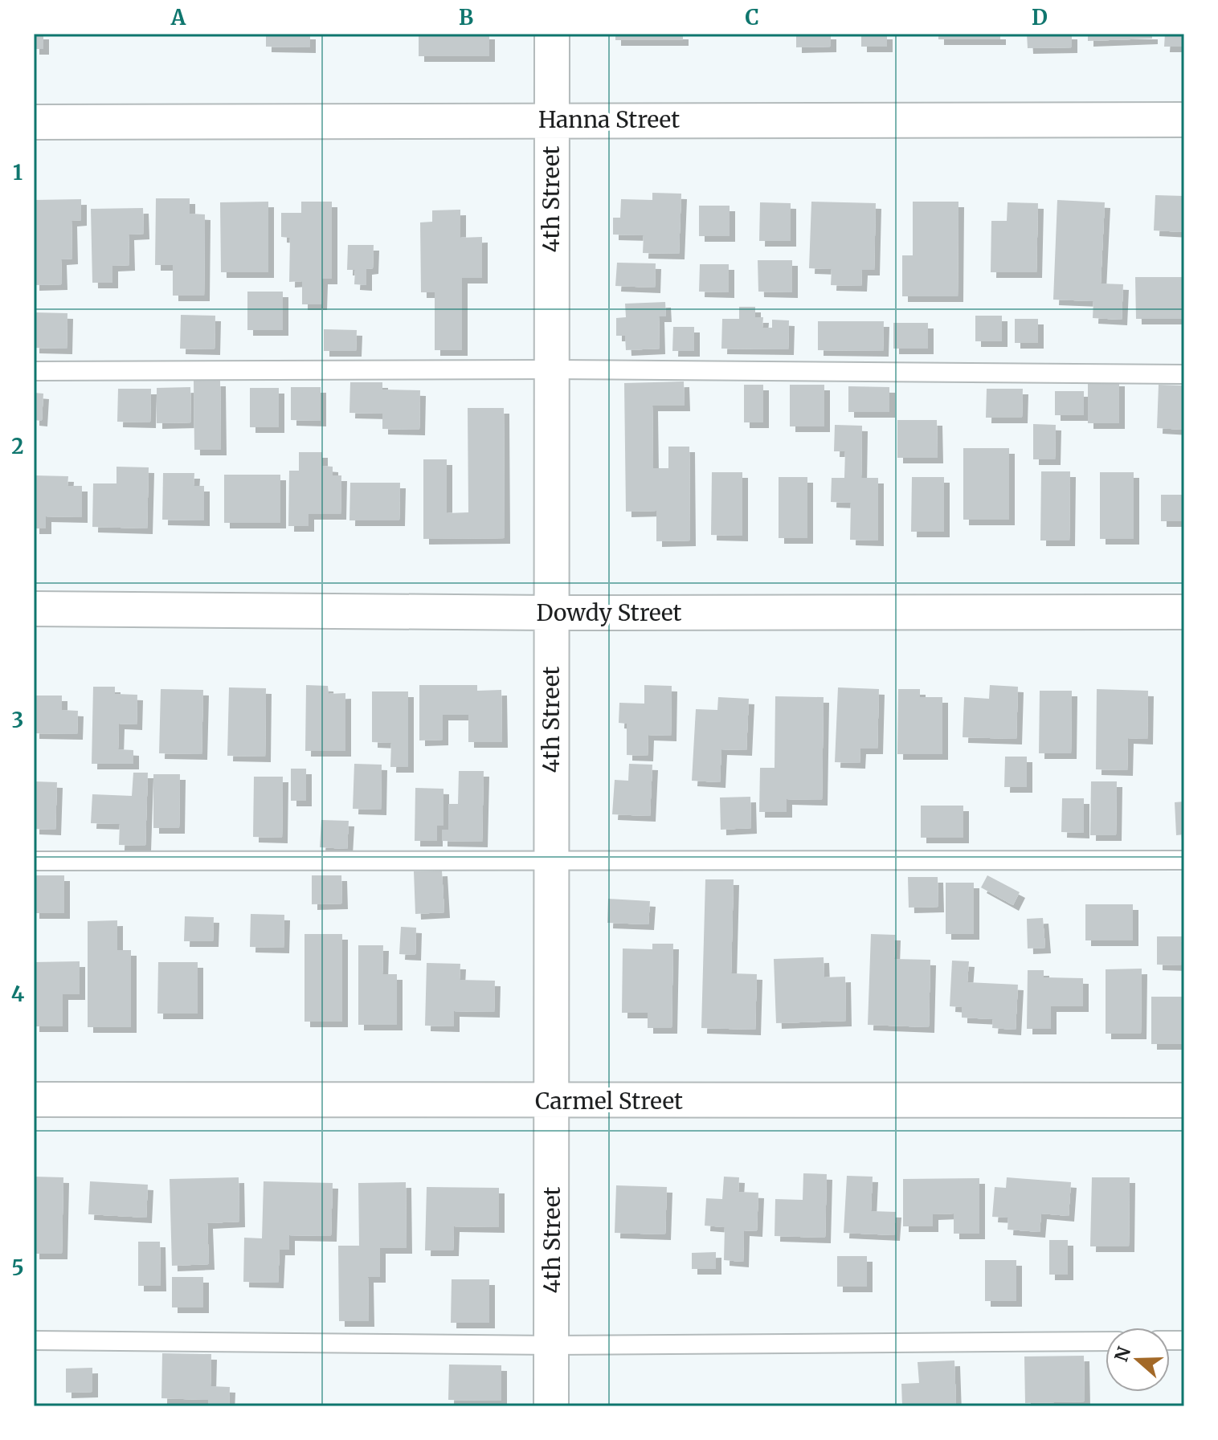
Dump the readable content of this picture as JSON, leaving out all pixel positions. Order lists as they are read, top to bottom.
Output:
{
  "streets": {
    "street": [
      "Hanna Street",
      "4th Street",
      "Dowdy Street",
      "Carmel Street"
    ]
  },
  "crossings": [
    ["Hanna Street", "4th Street"],
    ["4th Street", "Dowdy Street"],
    ["4th Street", "Carmel Street"]
  ],
  "north": "left",
  "grid": {
    "columns": [
      "A",
      "B",
      "C",
      "D"
    ],
    "rows": [
      "1",
      "2",
      "3",
      "4",
      "5"
    ]
  }
}
